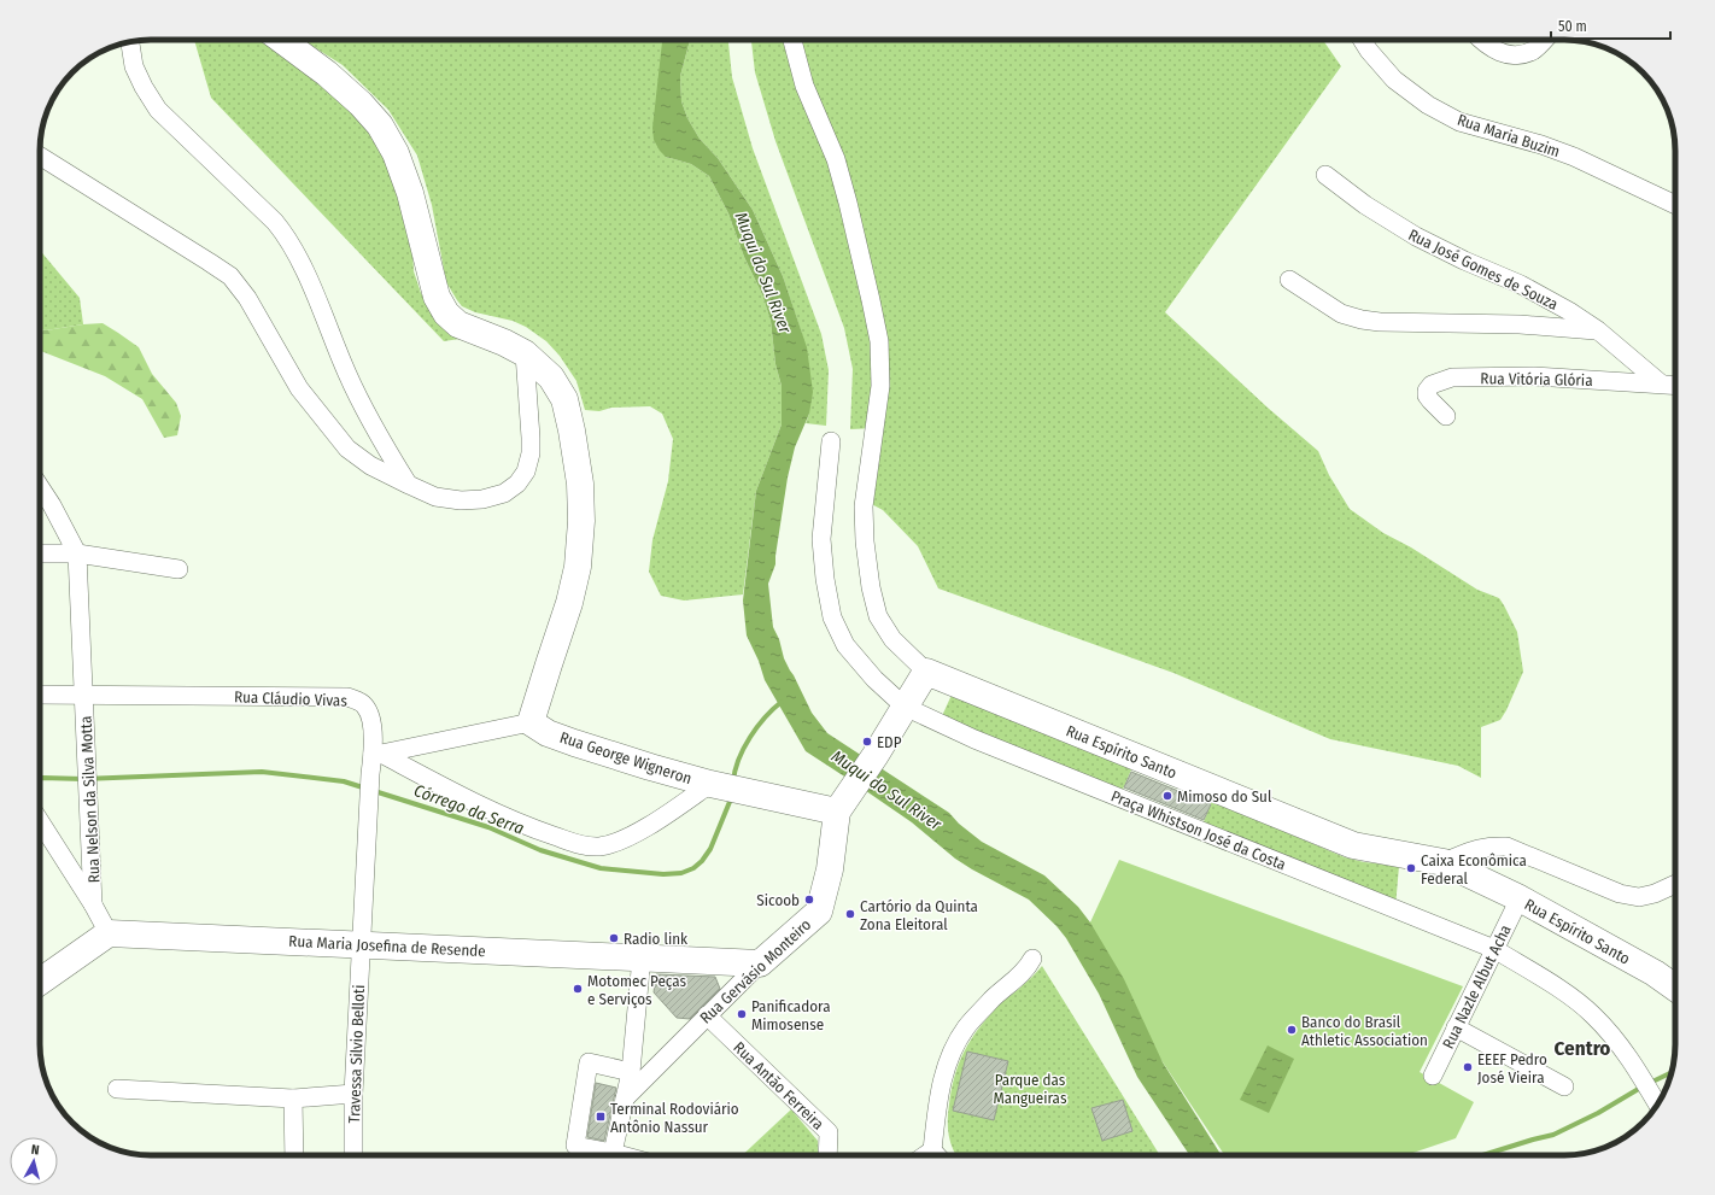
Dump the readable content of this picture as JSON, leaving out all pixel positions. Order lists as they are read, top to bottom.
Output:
{
  "streets": {
    "main road": [
      "Rua Espírito Santo",
      "Rua George Wigneron",
      "Rua Maria Josefina de Resende",
      "Rua Gervásio Monteiro"
    ],
    "street": [
      "Rua Maria Buzim",
      "Rua José Gomes de Souza",
      "Rua Vitória Glória",
      "Rua Cláudio Vivas",
      "Rua Nelson da Silva Motta",
      "Praça Whistson José da Costa",
      "Rua Nazle Albut Acha",
      "Travessa Silvio Belloti",
      "Rua Antão Ferreira"
    ]
  },
  "crossings": [
    ["Rua José Gomes de Souza", "Rua Vitória Glória"],
    ["Rua Cláudio Vivas", "Rua Nelson da Silva Motta"],
    ["Rua Cláudio Vivas", "Rua Maria Josefina de Resende"],
    ["Rua Cláudio Vivas", "Travessa Silvio Belloti"],
    ["Rua Espírito Santo", "Rua Nazle Albut Acha"],
    ["Rua George Wigneron", "Rua Gervásio Monteiro"],
    ["Praça Whistson José da Costa", "Rua Nazle Albut Acha"],
    ["Rua Maria Josefina de Resende", "Rua Gervásio Monteiro"],
    ["Rua Maria Josefina de Resende", "Travessa Silvio Belloti"],
    ["Rua Gervásio Monteiro", "Rua Antão Ferreira"]
  ],
  "districts": ["Centro"],
  "water": ["Muqui do Sul River", "Córrego da Serra"],
  "parks": ["Parque das Mangueiras"],
  "places": {
    "other": [
      "EDP",
      "Mimoso do Sul",
      "Caixa Econômica Federal",
      "Sicoob",
      "Cartório da Quinta Zona Eleitoral",
      "Radio link",
      "Motomec Peças e Serviços",
      "Panificadora Mimosense",
      "Banco do Brasil Athletic Association",
      "EEEF Pedro José Vieira"
    ],
    "transit": ["Terminal Rodoviário Antônio Nassur"]
  },
  "scale_bar": "50 m",
  "north": "top"
}
